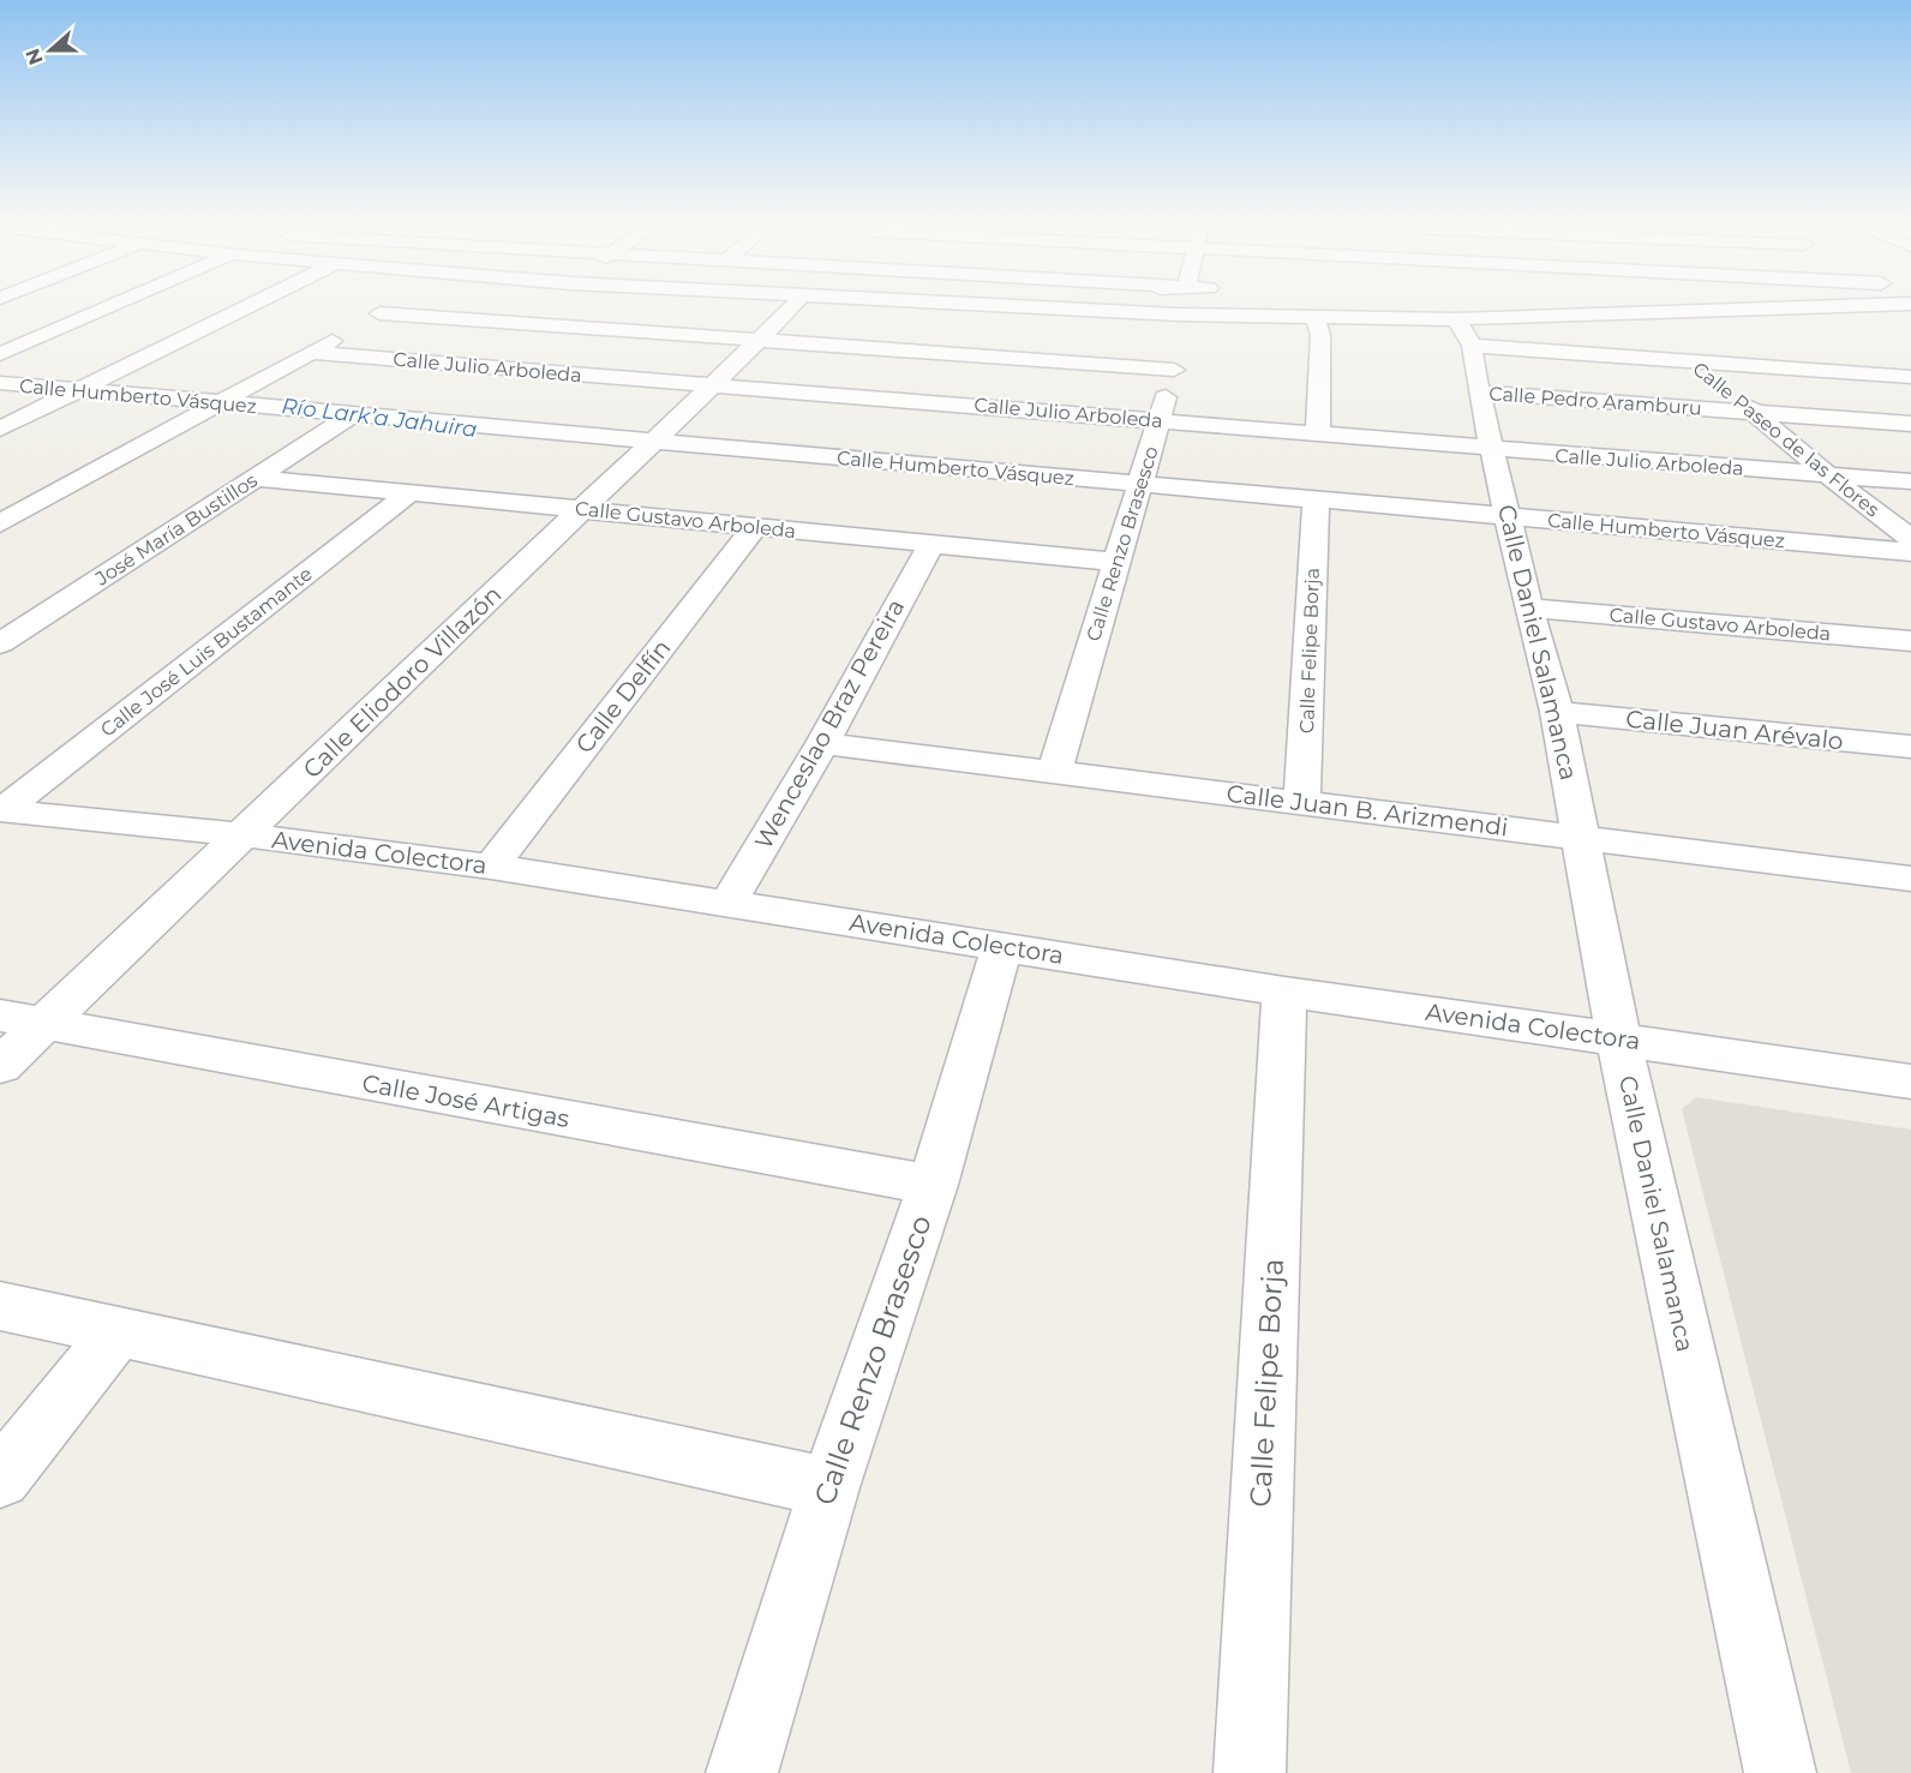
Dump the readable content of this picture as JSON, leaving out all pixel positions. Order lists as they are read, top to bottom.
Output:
{
  "streets": {
    "street": [
      "Calle Julio Arboleda",
      "Calle Humberto Vásquez",
      "Calle Pedro Aramburu",
      "Calle Paseo de las Flores",
      "Calle Gustavo Arboleda",
      "José María Bustillos",
      "Calle Renzo Brasesco",
      "Calle Daniel Salamanca",
      "Calle Felipe Borja",
      "Calle José Luis Bustamante",
      "Calle Eliodoro Villazón",
      "Calle Delfín",
      "Wenceslao Braz Pereira",
      "Calle Juan Arévalo",
      "Calle Juan B. Arizmendi",
      "Avenida Colectora",
      "Calle José Artigas"
    ]
  },
  "crossings": [
    ["Calle Julio Arboleda", "Calle Paseo de las Flores"],
    ["Calle Julio Arboleda", "Calle Renzo Brasesco"],
    ["Calle Julio Arboleda", "Calle Daniel Salamanca"],
    ["Calle Julio Arboleda", "Calle Eliodoro Villazón"],
    ["Calle Humberto Vásquez", "José María Bustillos"],
    ["Calle Humberto Vásquez", "Calle Renzo Brasesco"],
    ["Calle Humberto Vásquez", "Calle Daniel Salamanca"],
    ["Calle Humberto Vásquez", "Calle Felipe Borja"],
    ["Calle Humberto Vásquez", "Calle Eliodoro Villazón"],
    ["Calle Pedro Aramburu", "Calle Paseo de las Flores"],
    ["Calle Pedro Aramburu", "Calle Daniel Salamanca"],
    ["Calle Paseo de las Flores", "Calle Daniel Salamanca"],
    ["Calle Gustavo Arboleda", "José María Bustillos"],
    ["Calle Gustavo Arboleda", "Calle Renzo Brasesco"],
    ["Calle Gustavo Arboleda", "Calle Daniel Salamanca"],
    ["Calle Gustavo Arboleda", "Calle José Luis Bustamante"],
    ["Calle Gustavo Arboleda", "Calle Eliodoro Villazón"],
    ["Calle Gustavo Arboleda", "Calle Delfín"],
    ["Calle Gustavo Arboleda", "Wenceslao Braz Pereira"],
    ["Calle Renzo Brasesco", "Calle Juan B. Arizmendi"],
    ["Calle Renzo Brasesco", "Avenida Colectora"],
    ["Calle Renzo Brasesco", "Calle José Artigas"],
    ["Calle Daniel Salamanca", "Calle Juan Arévalo"],
    ["Calle Daniel Salamanca", "Calle Juan B. Arizmendi"],
    ["Calle Daniel Salamanca", "Avenida Colectora"],
    ["Calle Felipe Borja", "Calle Juan B. Arizmendi"],
    ["Calle Felipe Borja", "Avenida Colectora"],
    ["Calle José Luis Bustamante", "Avenida Colectora"],
    ["Calle Eliodoro Villazón", "Avenida Colectora"],
    ["Calle Eliodoro Villazón", "Calle José Artigas"],
    ["Calle Delfín", "Avenida Colectora"],
    ["Wenceslao Braz Pereira", "Calle Juan B. Arizmendi"],
    ["Wenceslao Braz Pereira", "Avenida Colectora"]
  ],
  "water": ["Río Lark’a Jahuira"],
  "north": "left"
}
